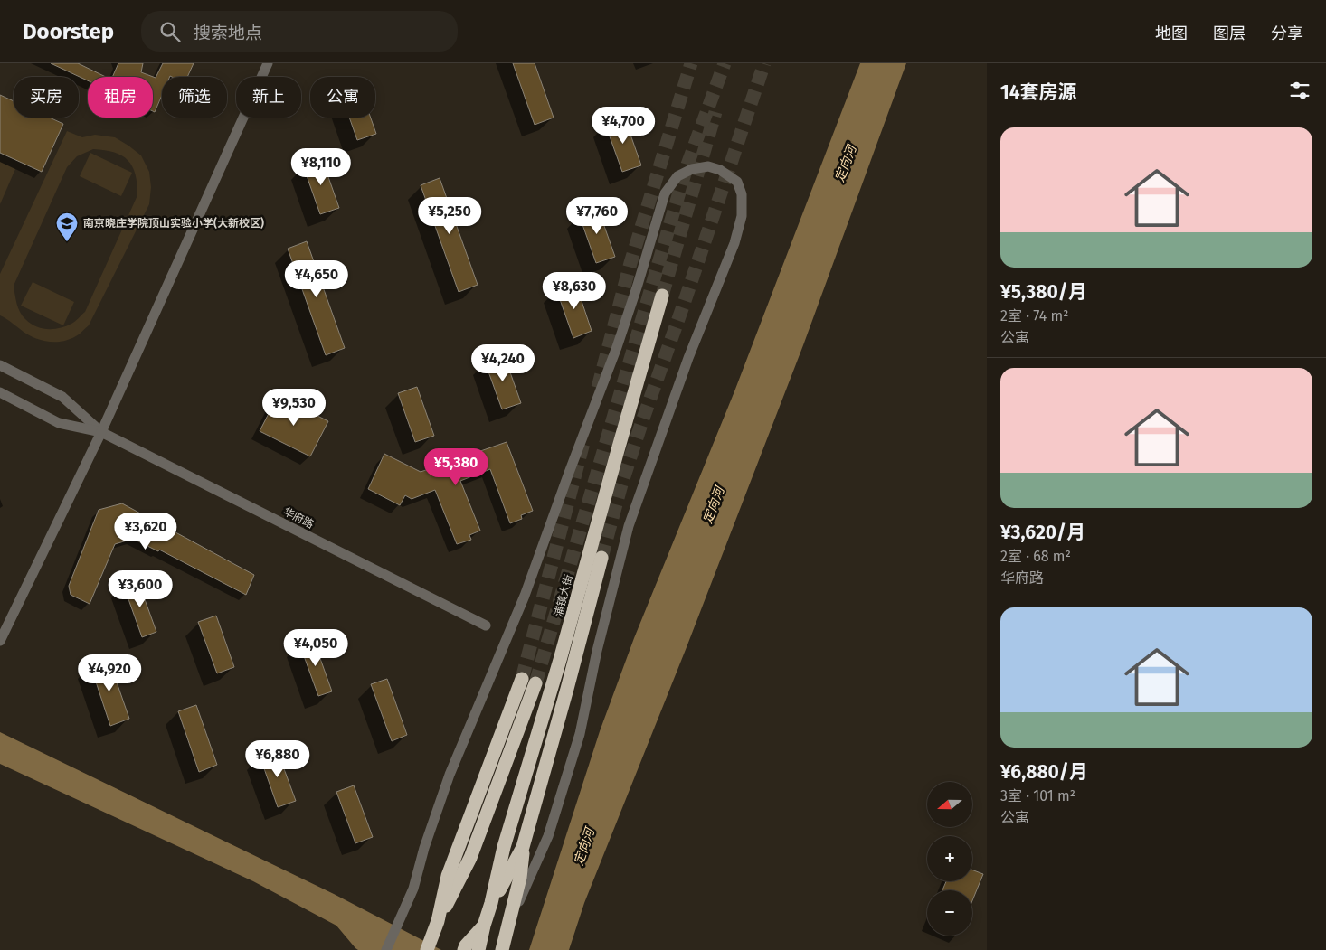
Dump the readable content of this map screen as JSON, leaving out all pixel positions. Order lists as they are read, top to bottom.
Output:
{
  "streets": {
    "highway": ["浦镇大街"],
    "street": ["华府路"]
  },
  "water": ["定向河"],
  "places": {
    "school or university": ["南京晓庄学院顶山实验小学(大新校区)"]
  },
  "north": "left",
  "page": {
    "header": "Doorstep",
    "search": "搜索地点",
    "nav": ["地图", "图层", "分享"],
    "heading": "14套房源",
    "chip": [
      "买房",
      "租房",
      "筛选",
      "新上",
      "公寓"
    ],
    "price": [
      "¥4,700",
      "¥8,110",
      "¥5,250",
      "¥7,760",
      "¥4,650",
      "¥8,630",
      "¥4,240",
      "¥9,530",
      "¥5,380",
      "¥3,620",
      "¥3,600",
      "¥4,050",
      "¥4,920",
      "¥6,880"
    ],
    "list": [
      {
        "name": "¥5,380/月",
        "note": "2室 · 74 m² · 公寓"
      },
      {
        "name": "¥3,620/月",
        "note": "2室 · 68 m² · 华府路"
      },
      {
        "name": "¥6,880/月",
        "note": "3室 · 101 m² · 公寓"
      }
    ],
    "map_buttons": ["+", "−"]
  }
}
